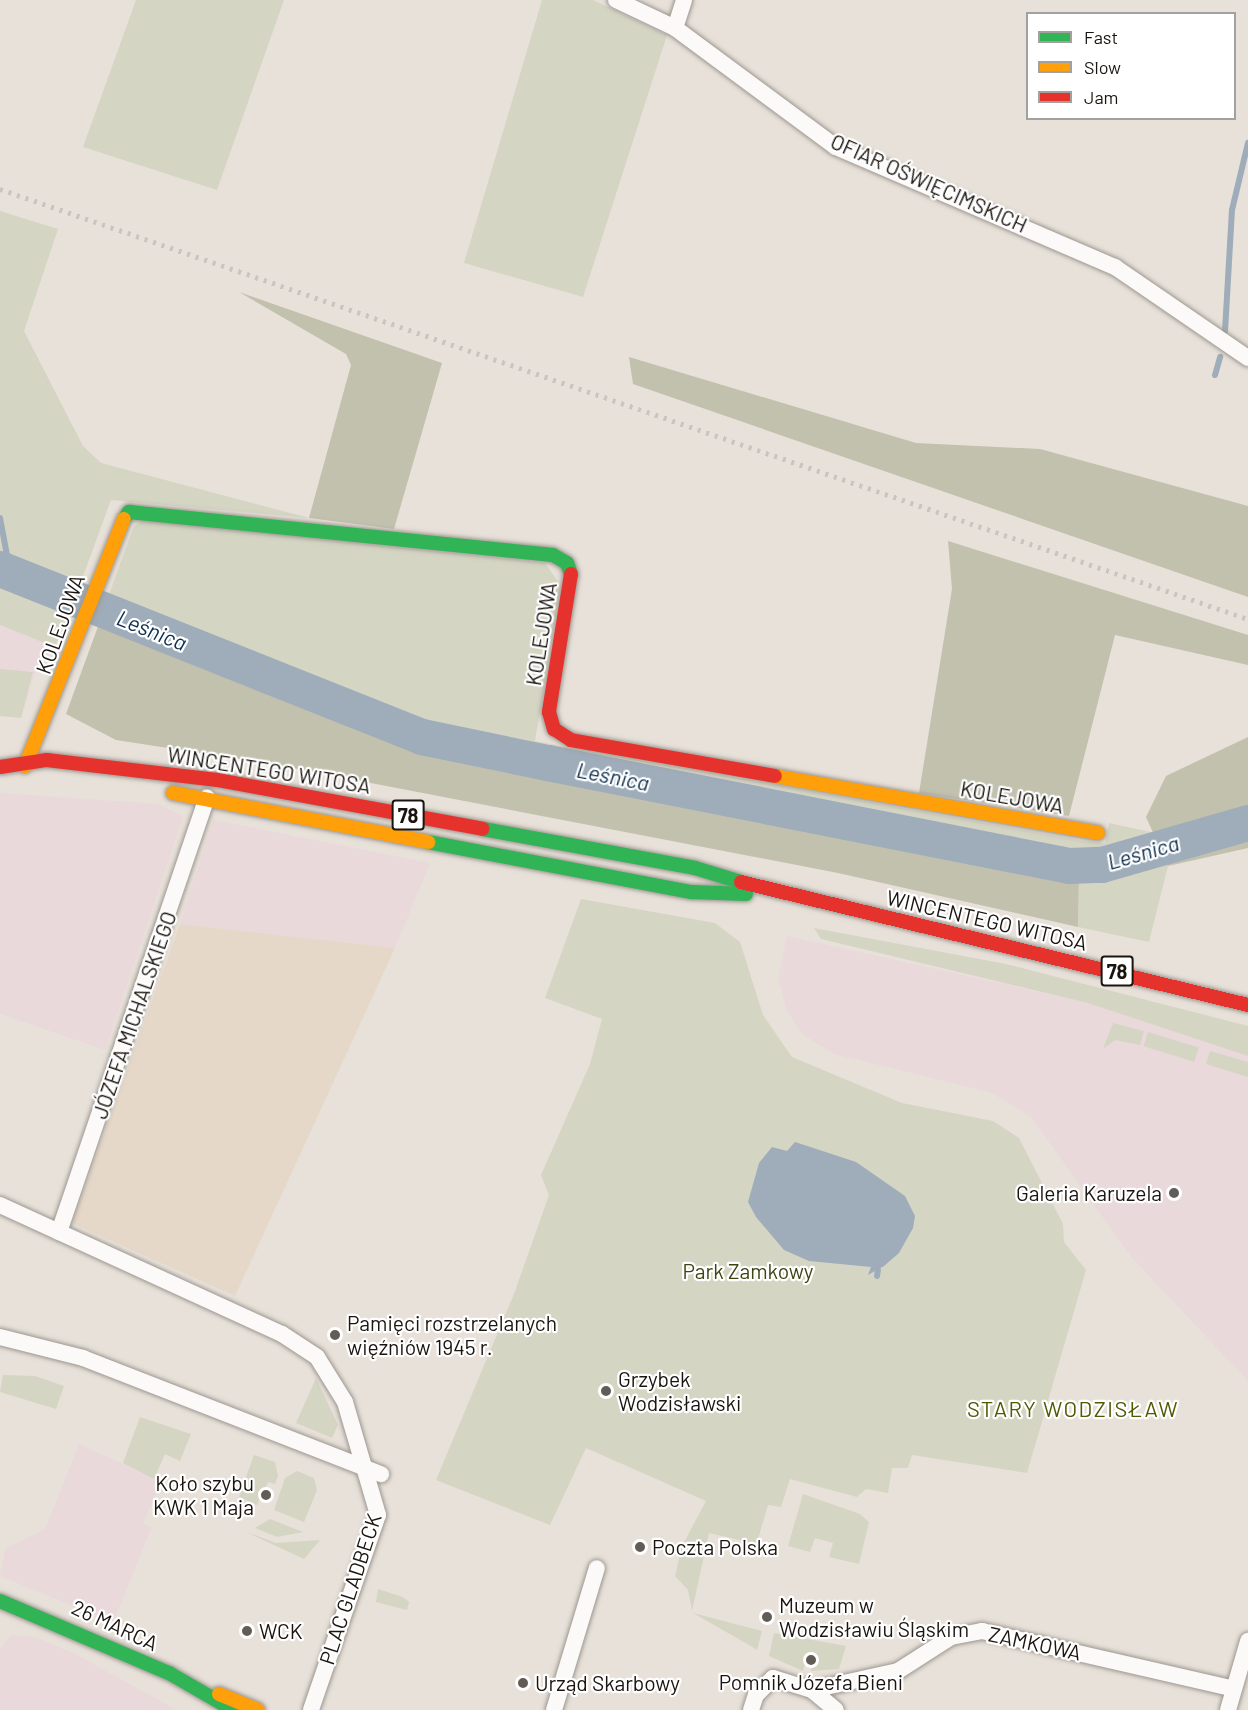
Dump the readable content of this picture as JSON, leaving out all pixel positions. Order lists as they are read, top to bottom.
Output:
{
  "streets": {
    "main road": [
      "KOLEJOWA",
      "WINCENTEGO WITOSA",
      "78",
      "26 MARCA"
    ],
    "street": [
      "OFIAR OŚWIĘCIMSKICH",
      "JÓZEFA MICHALSKIEGO",
      "PLAC GLADBECK",
      "ZAMKOWA"
    ]
  },
  "crossings": [
    ["KOLEJOWA", "WINCENTEGO WITOSA"],
    ["WINCENTEGO WITOSA", "JÓZEFA MICHALSKIEGO"]
  ],
  "districts": ["STARY WODZISŁAW"],
  "water": ["Leśnica"],
  "parks": ["Park Zamkowy"],
  "places": [
    "Galeria Karuzela",
    "Pamięci rozstrzelanych więźniów 1945 r.",
    "Grzybek Wodzisławski",
    "Koło szybu KWK 1 Maja",
    "Poczta Polska",
    "Muzeum w Wodzisławiu Śląskim",
    "WCK",
    "Pomnik Józefa Bieni",
    "Urząd Skarbowy"
  ],
  "legend": ["Fast", "Slow", "Jam"]
}
